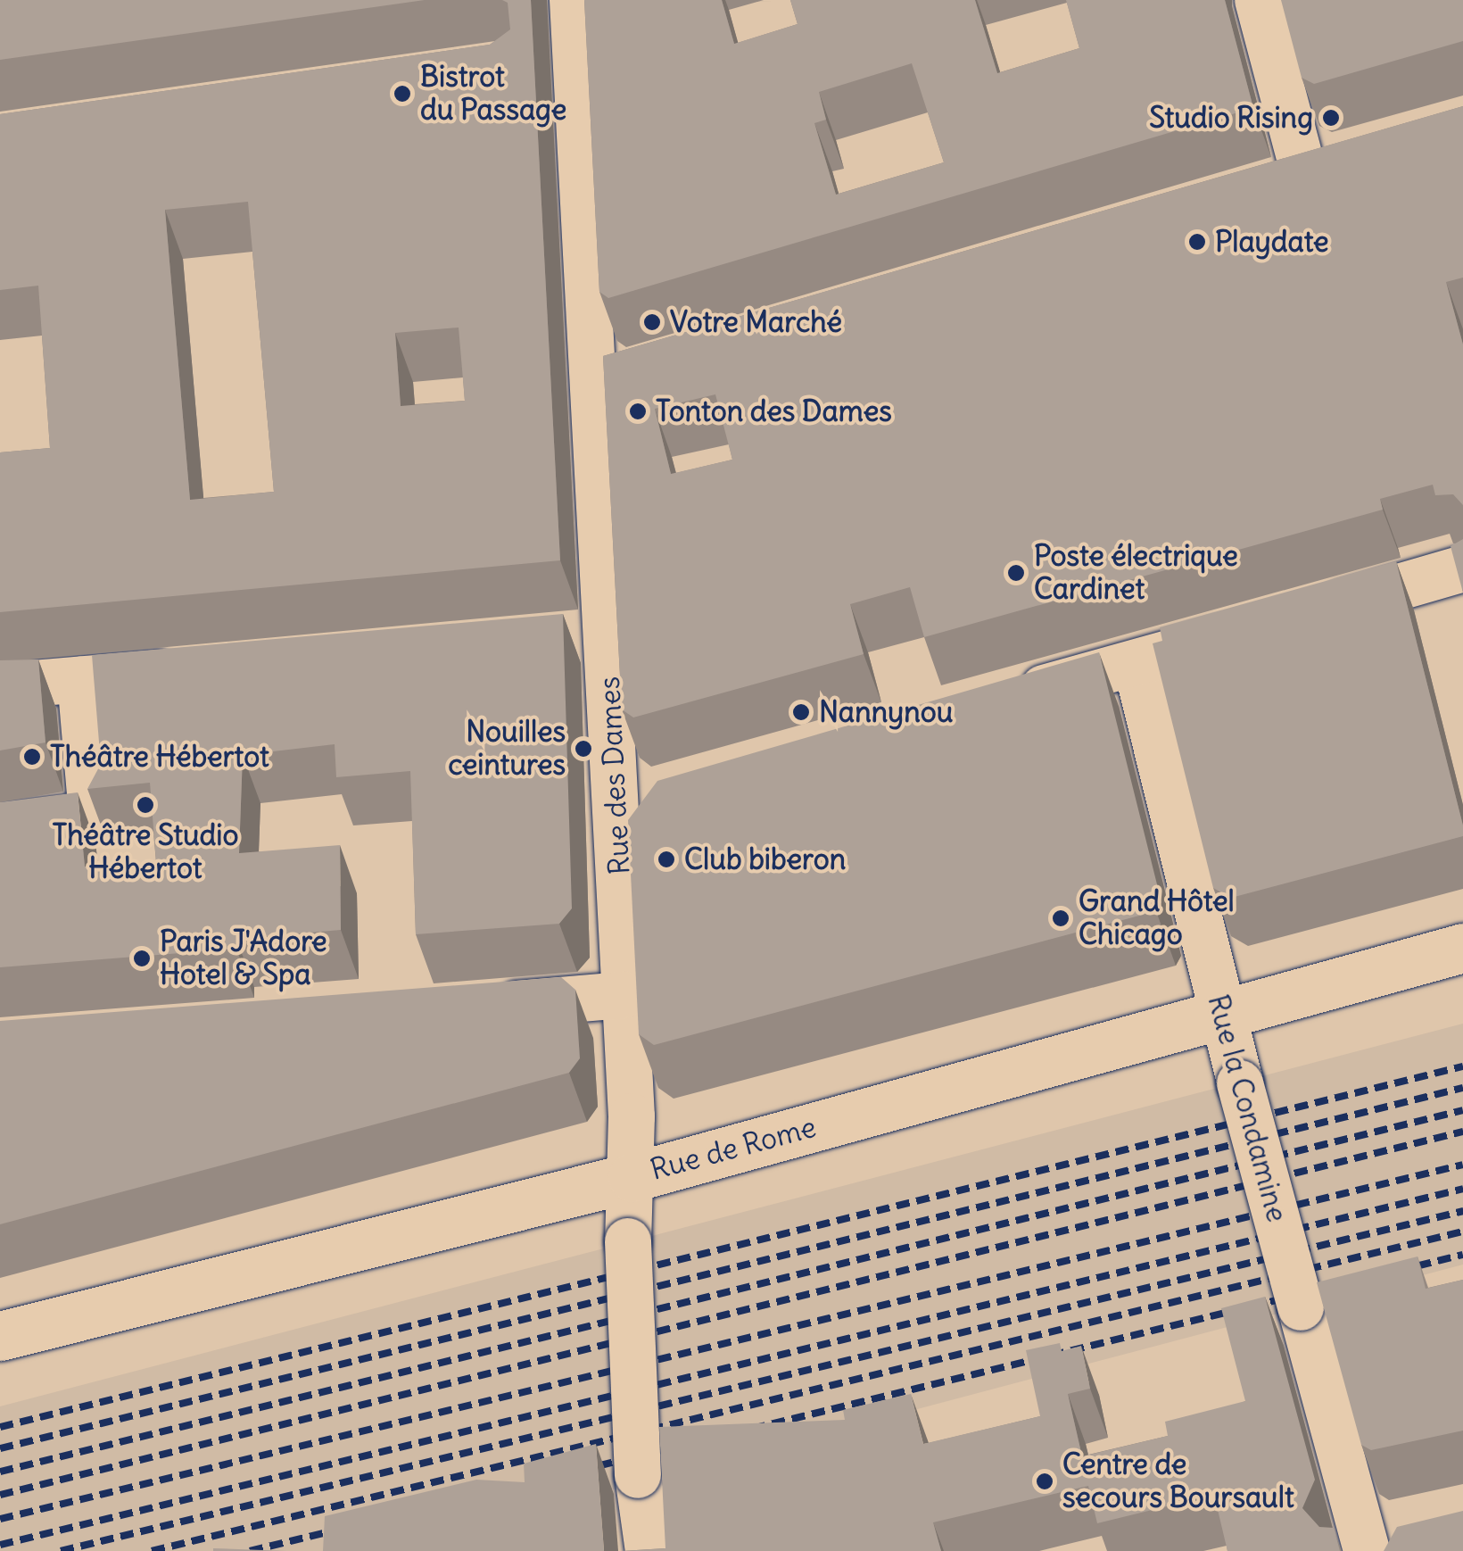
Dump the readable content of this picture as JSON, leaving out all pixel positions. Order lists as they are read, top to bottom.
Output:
{
  "streets": {
    "main road": ["Rue de Rome"],
    "street": ["Rue des Dames", "Rue la Condamine"]
  },
  "crossings": [
    ["Rue des Dames", "Rue de Rome"],
    ["Rue la Condamine", "Rue de Rome"]
  ],
  "places": [
    "Bistrot du Passage",
    "Studio Rising",
    "Playdate",
    "Votre Marché",
    "Tonton des Dames",
    "Poste électrique Cardinet",
    "Nannynou",
    "Nouilles ceintures",
    "Théâtre Hébertot",
    "Théâtre Studio Hébertot",
    "Club biberon",
    "Grand Hôtel Chicago",
    "Paris J'Adore Hotel & Spa",
    "Centre de secours Boursault"
  ]
}
